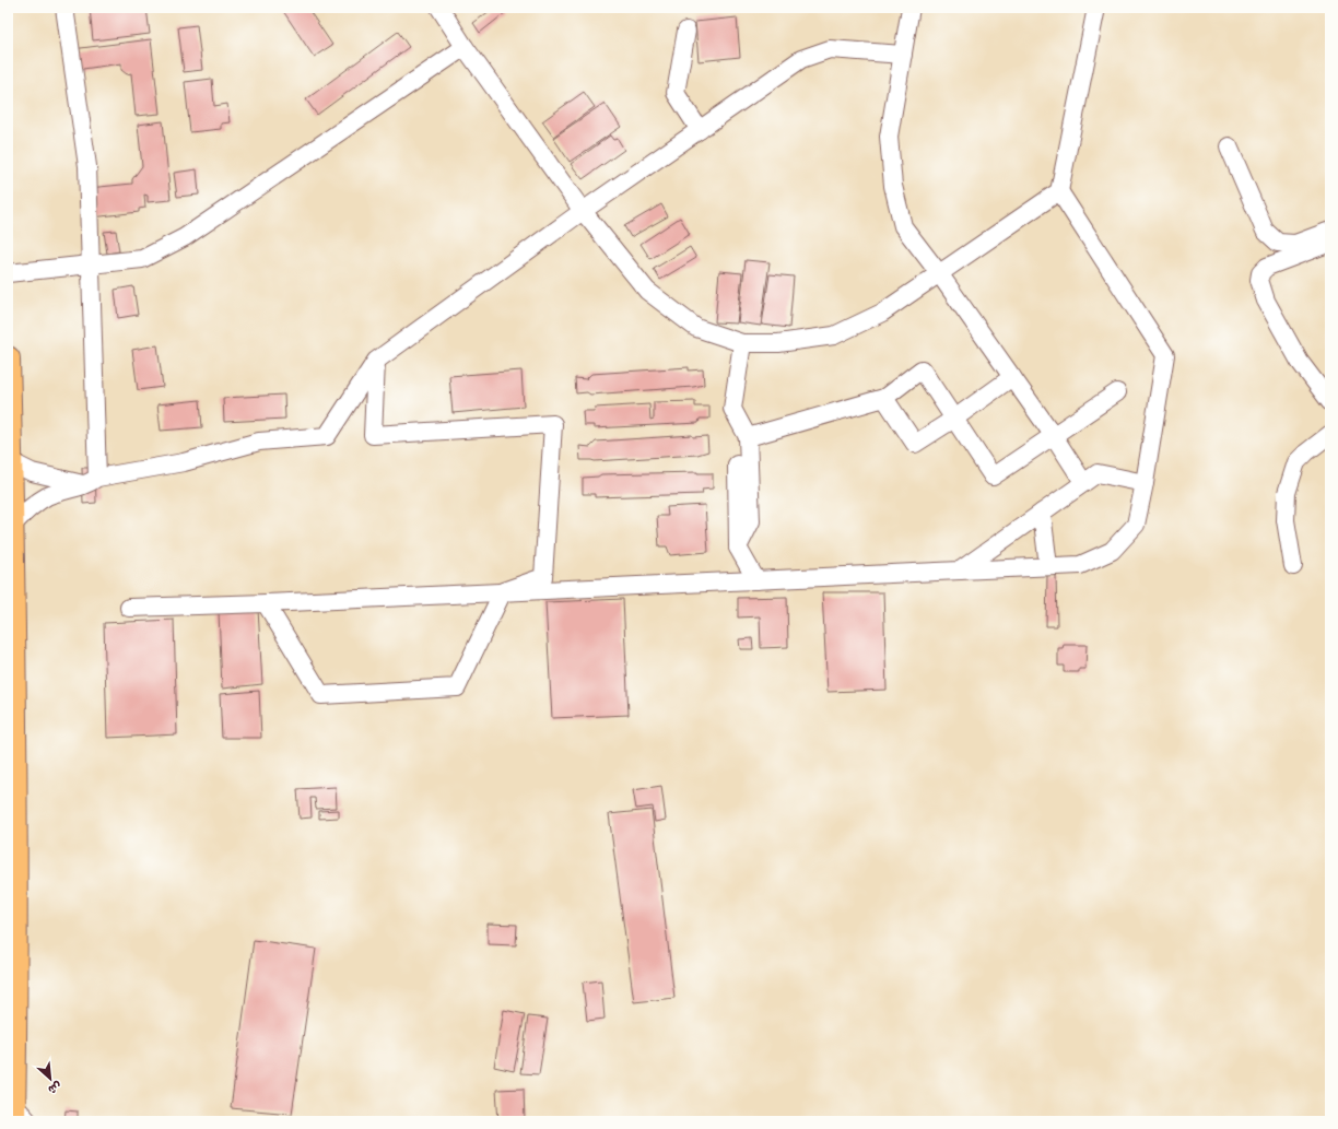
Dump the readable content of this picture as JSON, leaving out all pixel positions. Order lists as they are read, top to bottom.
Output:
{
  "north": "bottom right"
}
